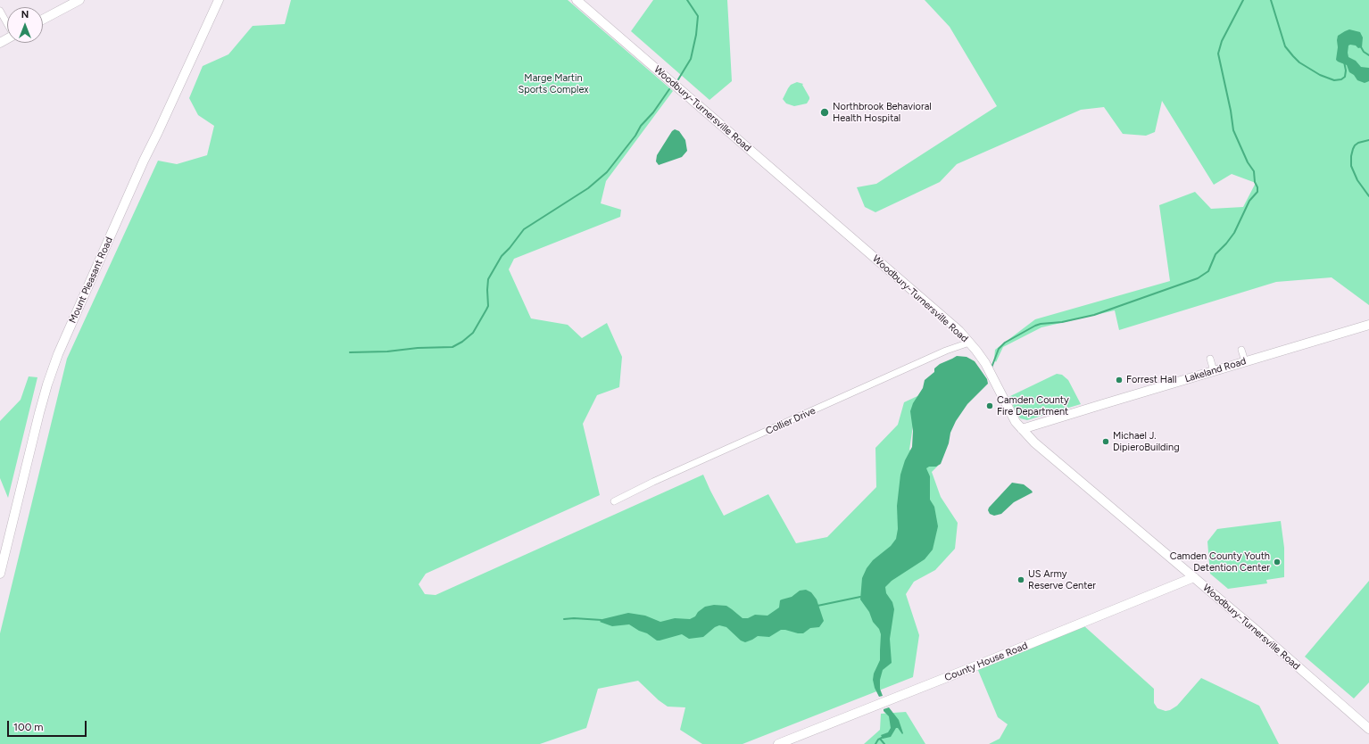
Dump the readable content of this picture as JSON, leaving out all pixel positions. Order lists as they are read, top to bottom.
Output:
{
  "streets": {
    "street": [
      "Woodbury-Turnersville Road",
      "Mount Pleasant Road",
      "Lakeland Road",
      "Collier Drive",
      "County House Road"
    ]
  },
  "crossings": [
    ["Woodbury-Turnersville Road", "Lakeland Road"],
    ["Woodbury-Turnersville Road", "Collier Drive"],
    ["Woodbury-Turnersville Road", "County House Road"]
  ],
  "parks": ["Marge Martin Sports Complex"],
  "places": [
    "Northbrook Behavioral Health Hospital",
    "Forrest Hall",
    "Camden County Fire Department",
    "Michael J. DipieroBuilding",
    "Camden County Youth Detention Center",
    "US Army Reserve Center"
  ],
  "scale_bar": "100 m",
  "north": "top"
}
